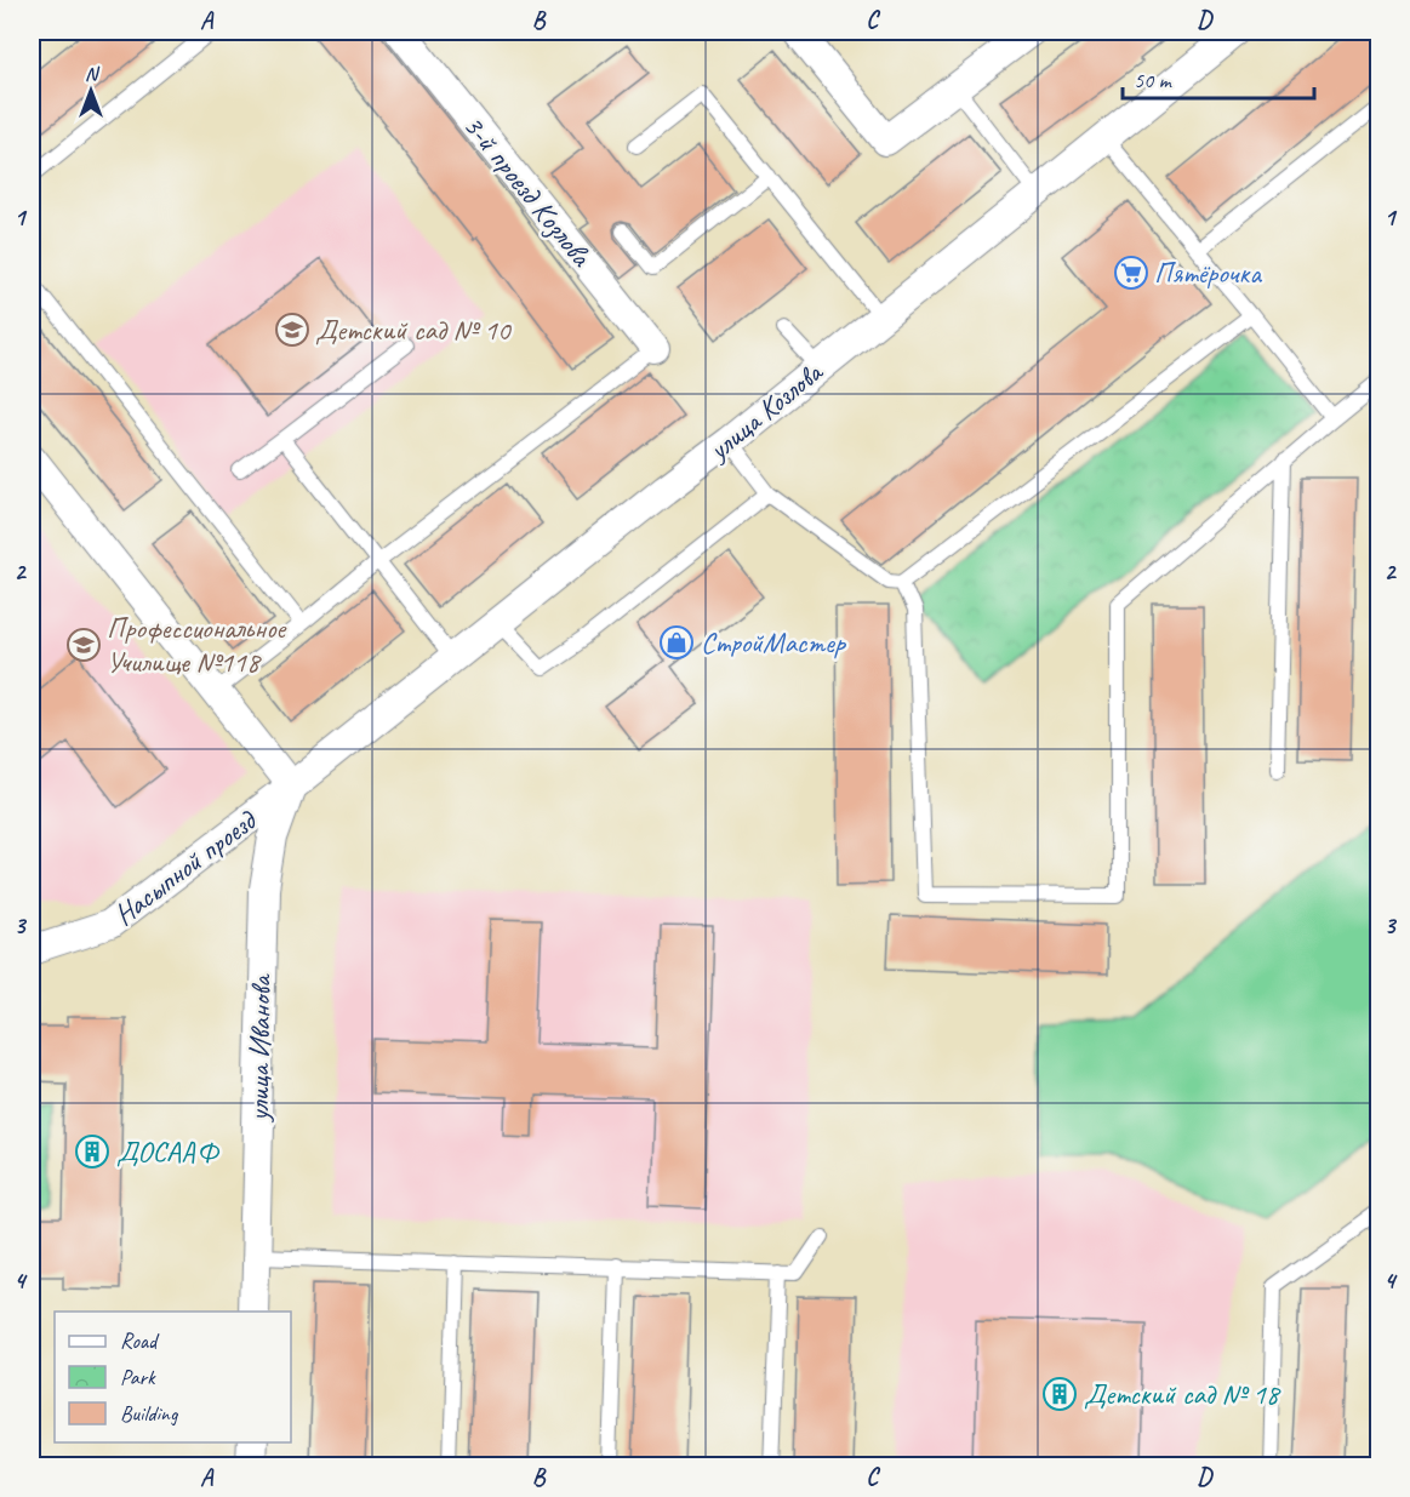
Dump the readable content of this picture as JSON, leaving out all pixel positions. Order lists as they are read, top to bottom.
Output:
{
  "streets": {
    "street": [
      "3-й проезд Козлова",
      "улица Козлова",
      "Насыпной проезд",
      "улица Иванова"
    ]
  },
  "crossings": [
    ["улица Козлова", "Насыпной проезд"],
    ["улица Козлова", "улица Иванова"],
    ["Насыпной проезд", "улица Иванова"]
  ],
  "places": {
    "supermarket": ["Пятёрочка"],
    "school or university": ["Детский сад № 10", "Профессиональное Училище №118"],
    "shop": ["СтройМастер"],
    "building": ["ДОСААФ", "Детский сад № 18"]
  },
  "legend": ["Road", "Park", "Building"],
  "scale_bar": "50 m",
  "north": "top",
  "grid": {
    "columns": [
      "A",
      "B",
      "C",
      "D"
    ],
    "rows": [
      "1",
      "2",
      "3",
      "4"
    ]
  }
}
